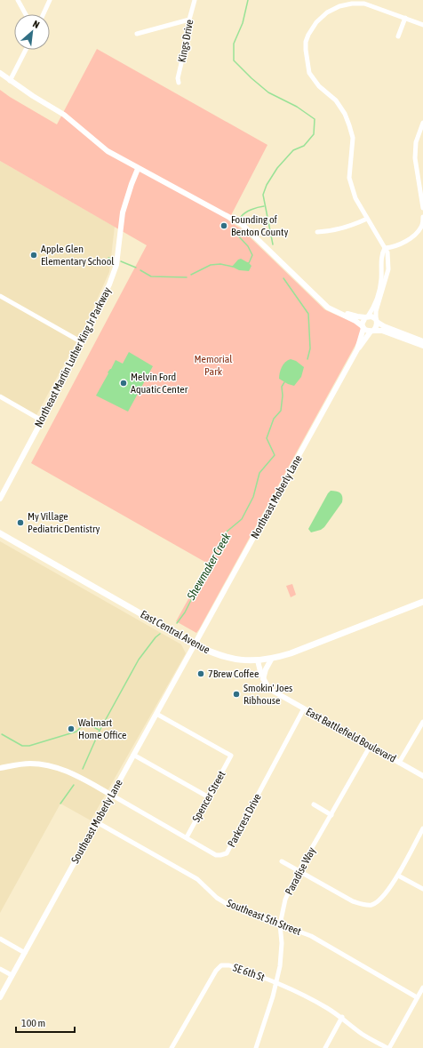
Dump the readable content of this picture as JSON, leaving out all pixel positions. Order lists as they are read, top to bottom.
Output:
{
  "streets": {
    "main road": ["East Central Avenue"],
    "street": [
      "Kings Drive",
      "Northeast Martin Luther King Jr Parkway",
      "Northeast Moberly Lane",
      "East Battlefield Boulevard",
      "Spencer Street",
      "Parkcrest Drive",
      "Southeast Moberly Lane",
      "Paradise Way",
      "Southeast 5th Street",
      "SE 6th St"
    ]
  },
  "crossings": [
    ["Northeast Moberly Lane", "East Central Avenue"],
    ["Northeast Moberly Lane", "Southeast Moberly Lane"],
    ["East Central Avenue", "East Battlefield Boulevard"],
    ["East Central Avenue", "Southeast Moberly Lane"],
    ["East Battlefield Boulevard", "Parkcrest Drive"],
    ["East Battlefield Boulevard", "Paradise Way"],
    ["Spencer Street", "Parkcrest Drive"],
    ["Spencer Street", "Southeast Moberly Lane"],
    ["Parkcrest Drive", "Southeast Moberly Lane"],
    ["Southeast Moberly Lane", "Southeast 5th Street"],
    ["Paradise Way", "Southeast 5th Street"],
    ["Paradise Way", "SE 6th St"]
  ],
  "water": ["Shewmaker Creek"],
  "parks": ["Memorial Park"],
  "places": [
    "Founding of Benton County",
    "Apple Glen Elementary School",
    "Melvin Ford Aquatic Center",
    "My Village Pediatric Dentistry",
    "7Brew Coffee",
    "Smokin' Joes Ribhouse",
    "Walmart Home Office"
  ],
  "scale_bar": "100 m",
  "north": "top right"
}
